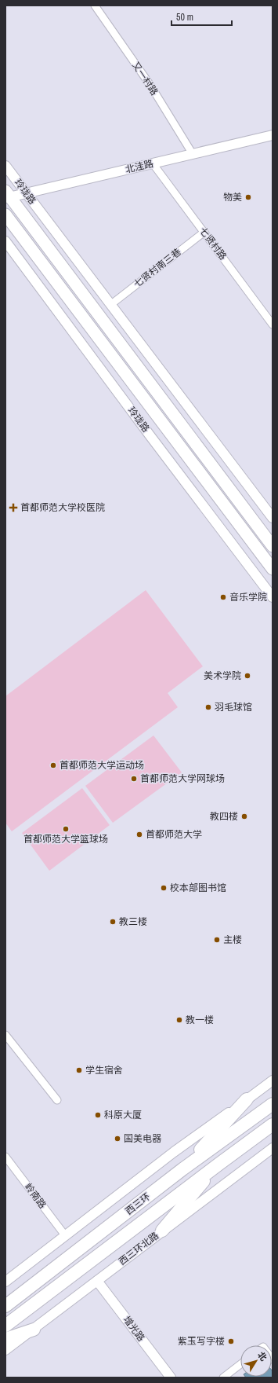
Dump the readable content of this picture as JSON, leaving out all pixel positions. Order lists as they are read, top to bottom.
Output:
{
  "streets": {
    "highway": ["西三环"],
    "main road": ["玲珑路"],
    "street": [
      "又一村路",
      "北洼路",
      "七贤村路",
      "七贤村南三巷",
      "岭南路",
      "西三环北路",
      "增光路"
    ]
  },
  "crossings": [
    ["又一村路", "北洼路"],
    ["北洼路", "玲珑路"],
    ["北洼路", "七贤村路"],
    ["玲珑路", "七贤村南三巷"],
    ["七贤村路", "七贤村南三巷"],
    ["西三环北路", "增光路"]
  ],
  "places": {
    "other": [
      "物美",
      "音乐学院",
      "美术学院",
      "羽毛球馆",
      "首都师范大学运动场",
      "首都师范大学网球场",
      "教四楼",
      "首都师范大学篮球场",
      "首都师范大学",
      "校本部图书馆",
      "教三楼",
      "主楼",
      "教一楼",
      "学生宿舍",
      "科原大厦",
      "国美电器",
      "紫玉写字楼"
    ],
    "health": ["首都师范大学校医院"]
  },
  "scale_bar": "50 m",
  "north": "top right"
}
